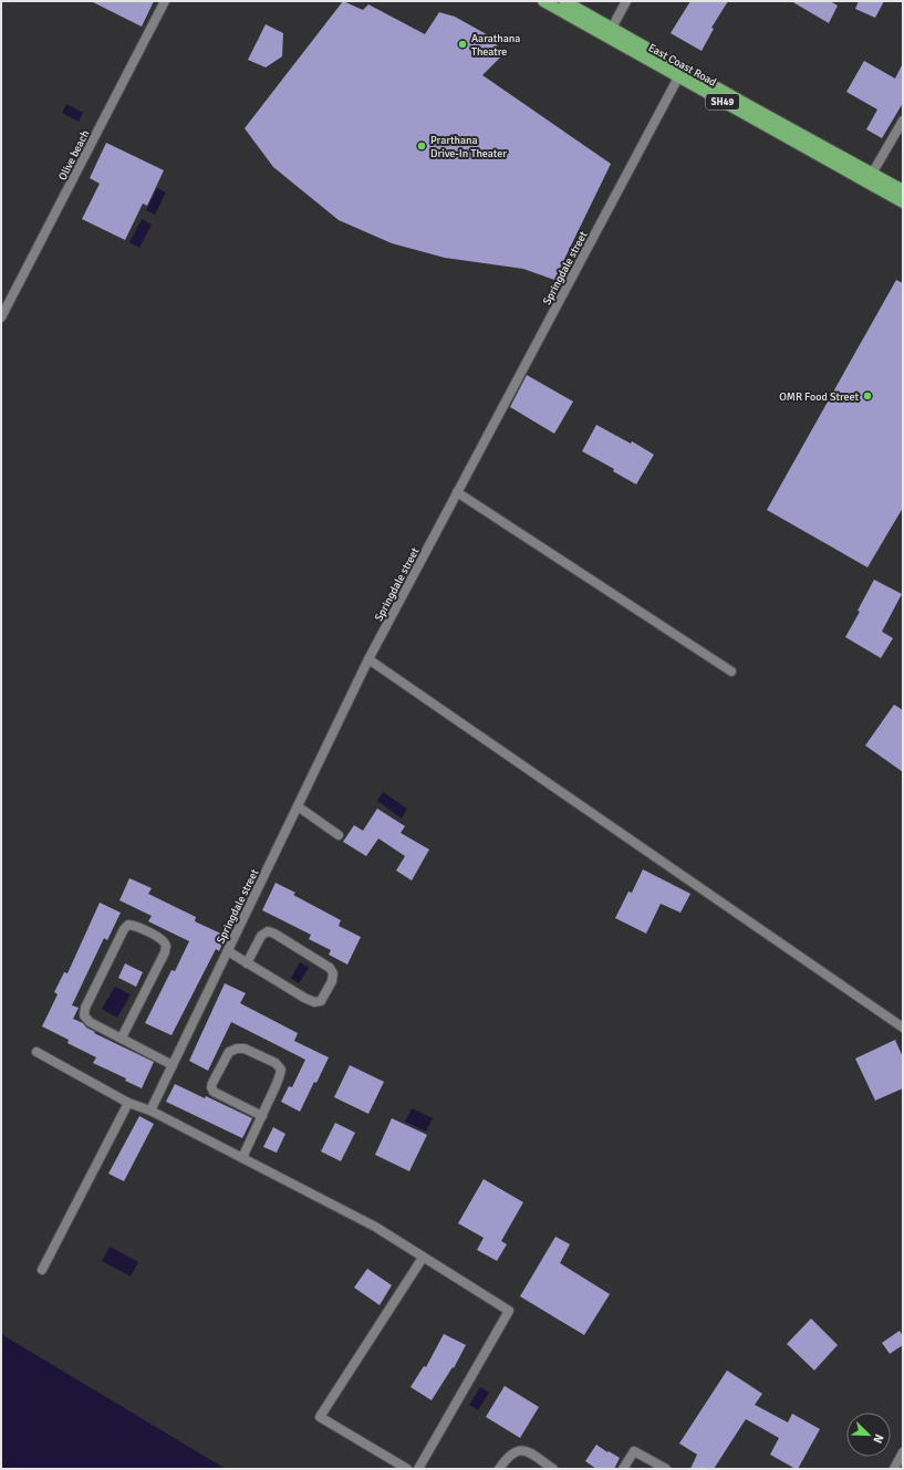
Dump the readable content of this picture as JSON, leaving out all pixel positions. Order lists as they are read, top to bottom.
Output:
{
  "streets": {
    "main road": ["East Coast Road", "SH49"],
    "street": ["Olive beach", "Springdale street"]
  },
  "crossings": [
    ["East Coast Road", "Springdale street"]
  ],
  "places": ["Aarathana Theatre", "Prarthana Drive-In Theater", "OMR Food Street"],
  "north": "bottom right"
}
